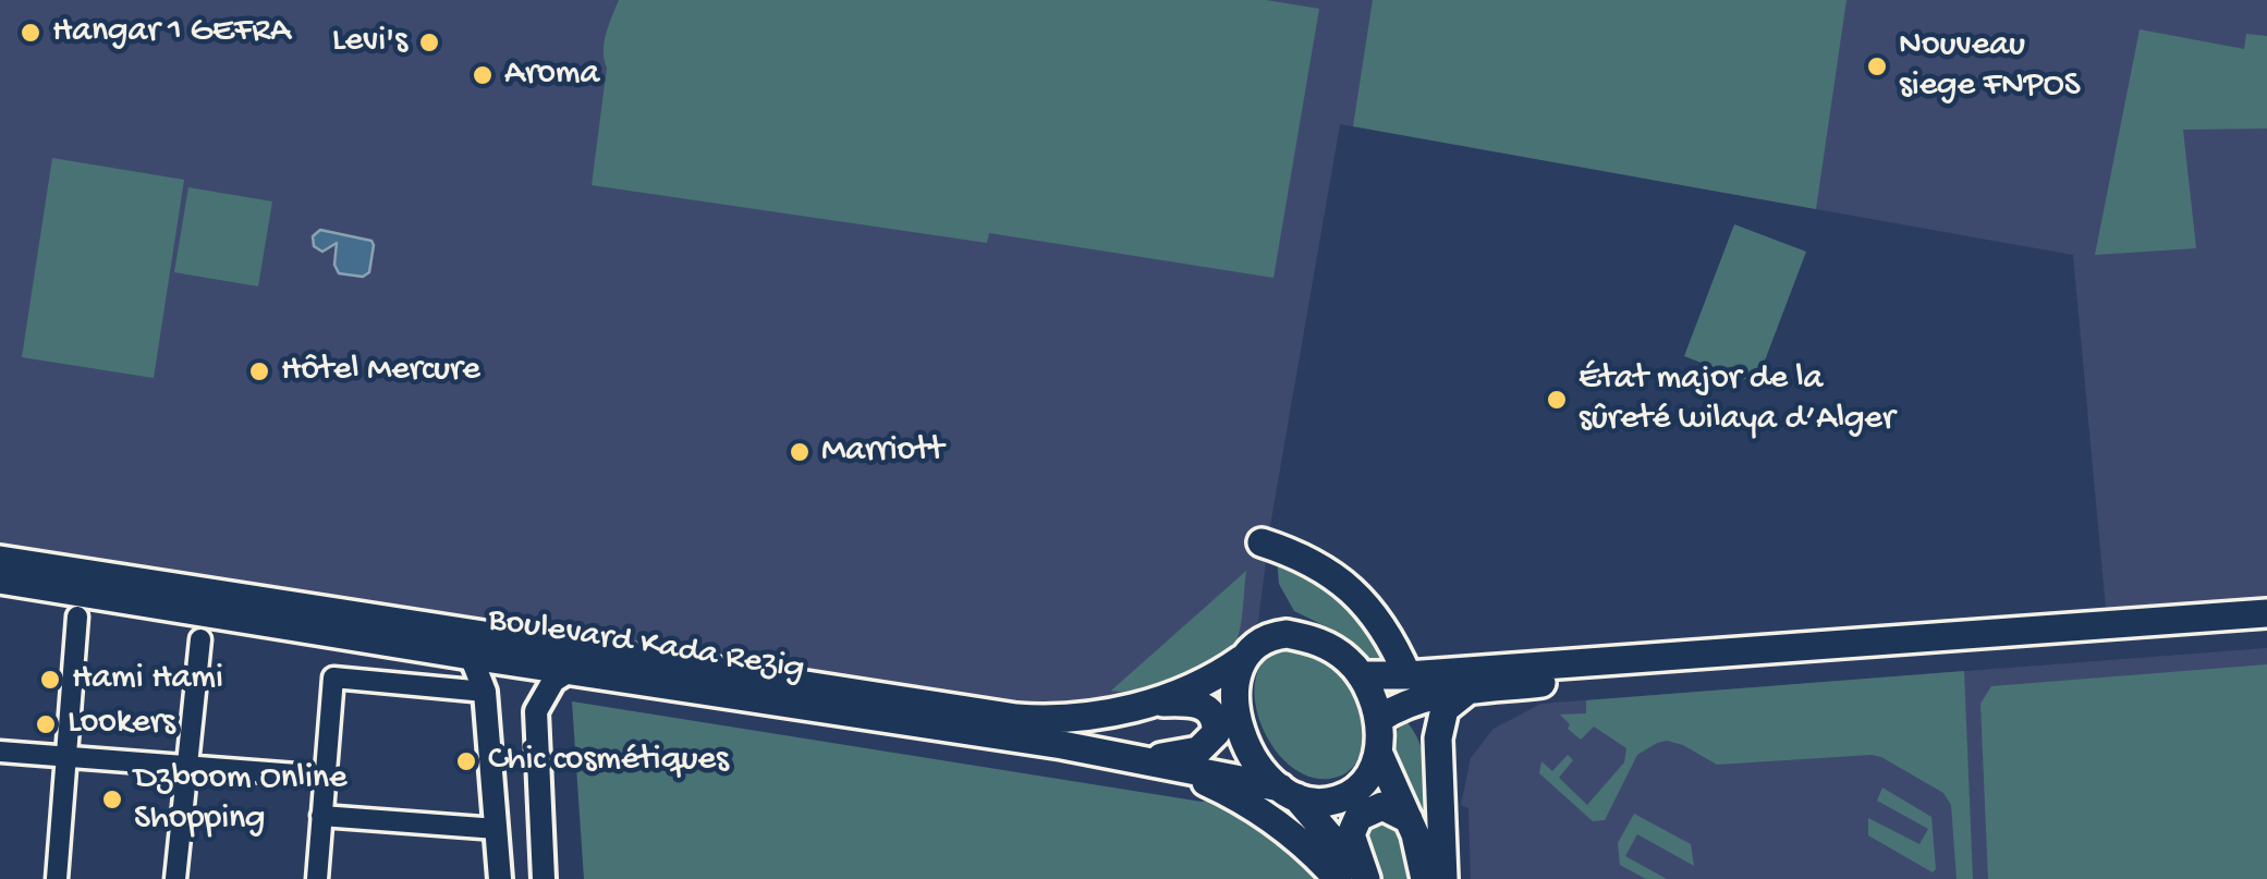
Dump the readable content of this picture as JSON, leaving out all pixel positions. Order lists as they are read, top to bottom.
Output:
{
  "streets": {
    "main road": ["Boulevard Kada Rezig"]
  },
  "places": [
    "Hangar 1 GEFRA",
    "Levi's",
    "Nouveau siege FNPOS",
    "Aroma",
    "Hôtel Mercure",
    "État major de la sûreté wilaya d’Alger",
    "Marriott",
    "Hami Hami",
    "Lookers",
    "Chic cosmétiques",
    "Dzboom Online Shopping"
  ]
}
